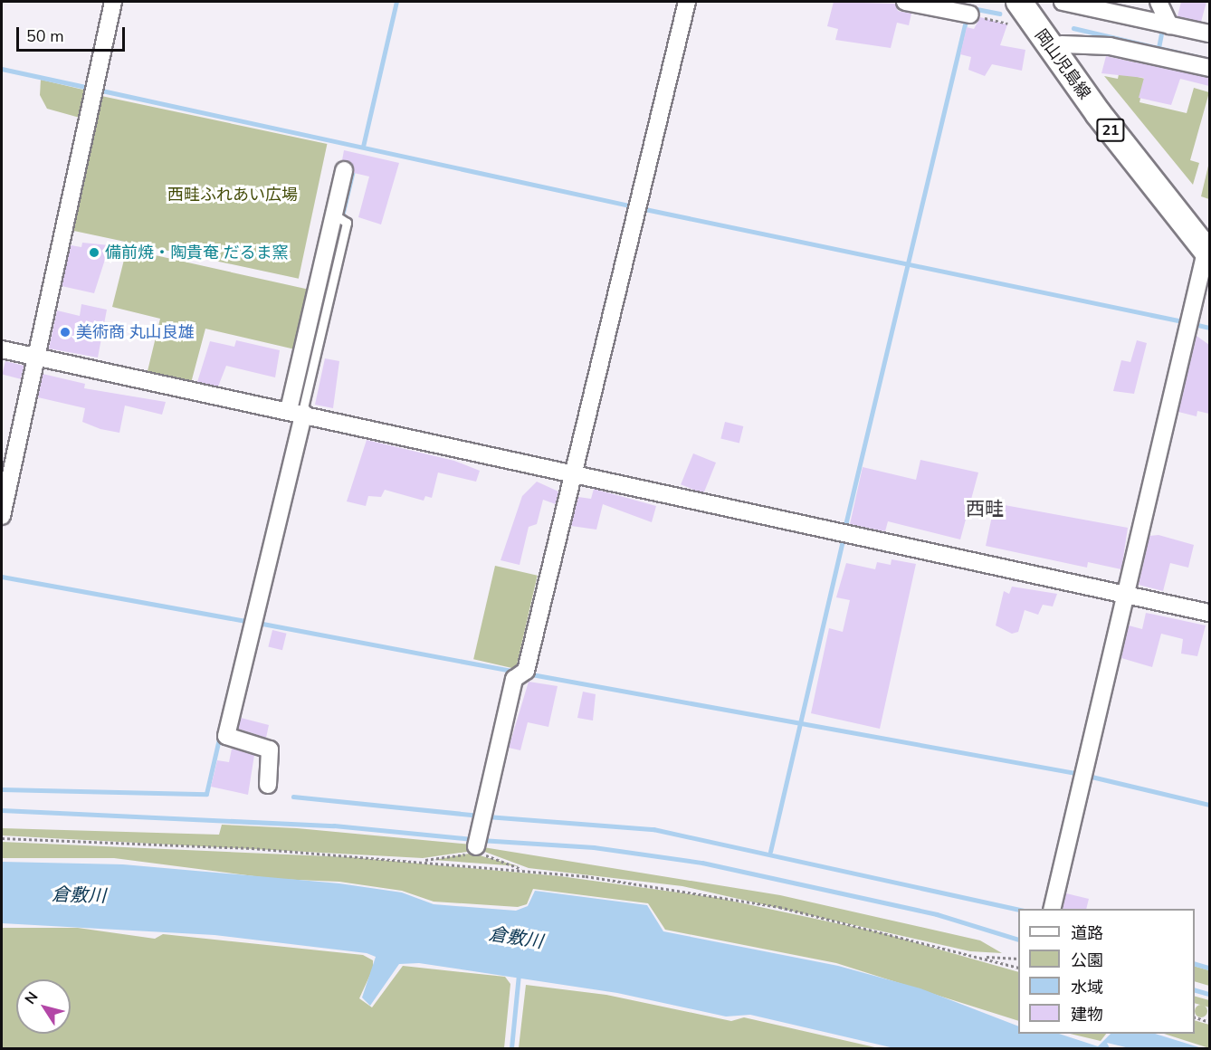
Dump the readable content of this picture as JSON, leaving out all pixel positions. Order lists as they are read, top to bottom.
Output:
{
  "streets": {
    "main road": ["岡山児島線", "21"]
  },
  "districts": ["西畦"],
  "water": ["倉敷川"],
  "parks": ["西畦ふれあい広場"],
  "places": ["備前焼・陶貴奄 だるま窯", "美術商 丸山良雄"],
  "legend": [
    "道路",
    "公園",
    "水域",
    "建物"
  ],
  "scale_bar": "50 m",
  "north": "top left"
}
